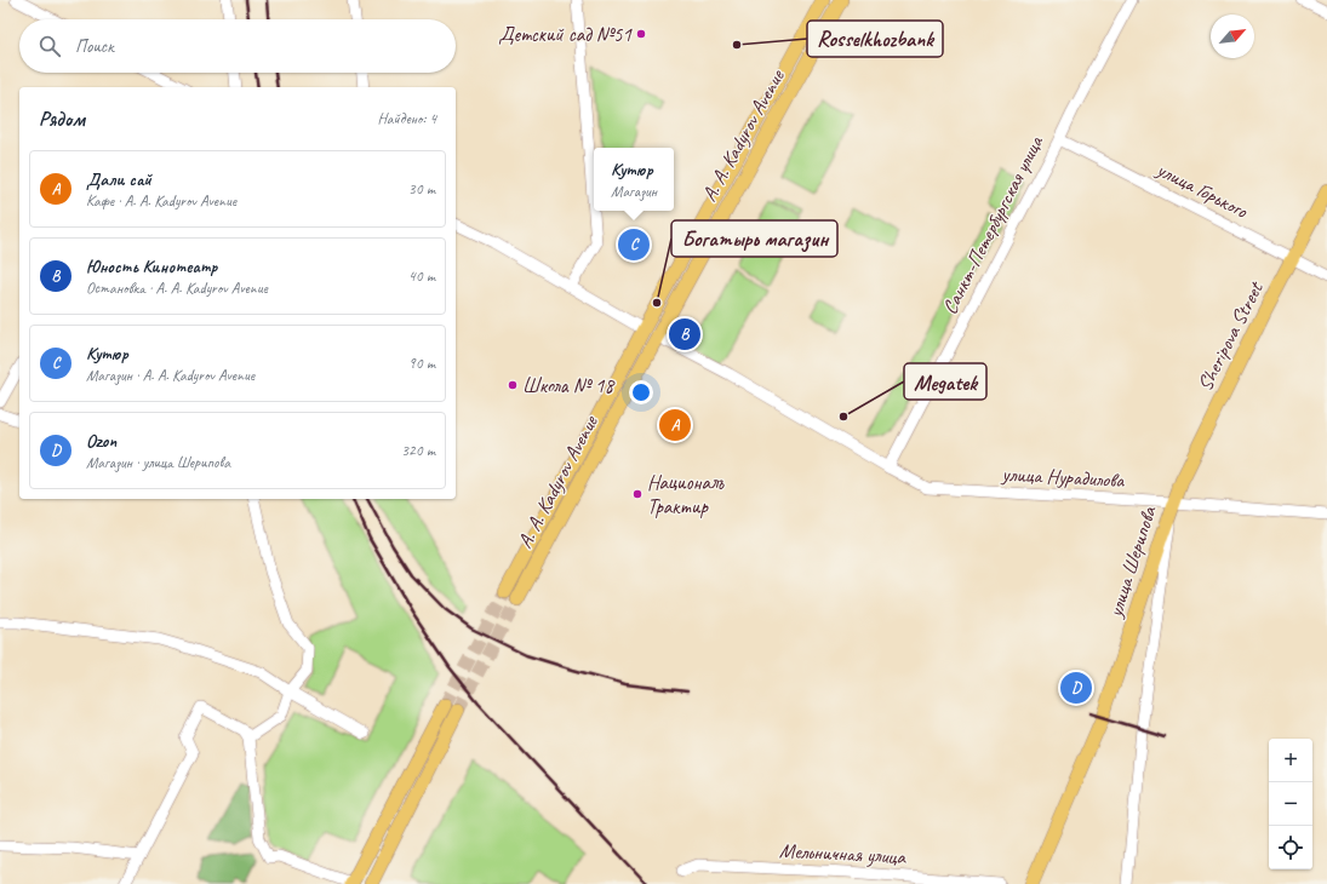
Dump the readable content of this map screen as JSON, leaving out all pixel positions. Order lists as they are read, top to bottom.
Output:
{
  "streets": {
    "main road": ["A. A. Kadyrov Avenue", "Sheripova Street", "улица Шерипова"],
    "street": [
      "улица Горького",
      "Санкт-Петербургская улица",
      "улица Нурадилова",
      "Мельничная улица"
    ]
  },
  "crossings": [
    ["A. A. Kadyrov Avenue", "улица Нурадилова"],
    ["улица Горького", "Санкт-Петербургская улица"],
    ["улица Горького", "Sheripova Street"],
    ["Санкт-Петербургская улица", "улица Нурадилова"],
    ["Sheripova Street", "улица Нурадилова"],
    ["Sheripova Street", "улица Шерипова"],
    ["улица Нурадилова", "улица Шерипова"]
  ],
  "places": [
    "Детский сад №51",
    "Rosselkhozbank",
    "Богатырь магазин",
    "Школа № 18",
    "Megatek",
    "Националъ Трактир"
  ],
  "north": "top right",
  "page": {
    "search": "Поиск",
    "heading": ["Рядом", "Найдено: 4"],
    "popup": ["Кутюр", "Магазин"],
    "list": [
      {
        "mark": "A",
        "name": "Дали сай",
        "note": "Кафе · A. A. Kadyrov Avenue",
        "value": "30 m"
      },
      {
        "mark": "B",
        "name": "Юность Кинотеатр",
        "note": "Остановка · A. A. Kadyrov Avenue",
        "value": "40 m"
      },
      {
        "mark": "C",
        "name": "Кутюр",
        "note": "Магазин · A. A. Kadyrov Avenue",
        "value": "90 m"
      },
      {
        "mark": "D",
        "name": "Ozon",
        "note": "Магазин · улица Шерипова",
        "value": "320 m"
      }
    ],
    "pins": [
      "C",
      "B",
      "A",
      "D"
    ],
    "map_buttons": ["+", "−"]
  }
}
